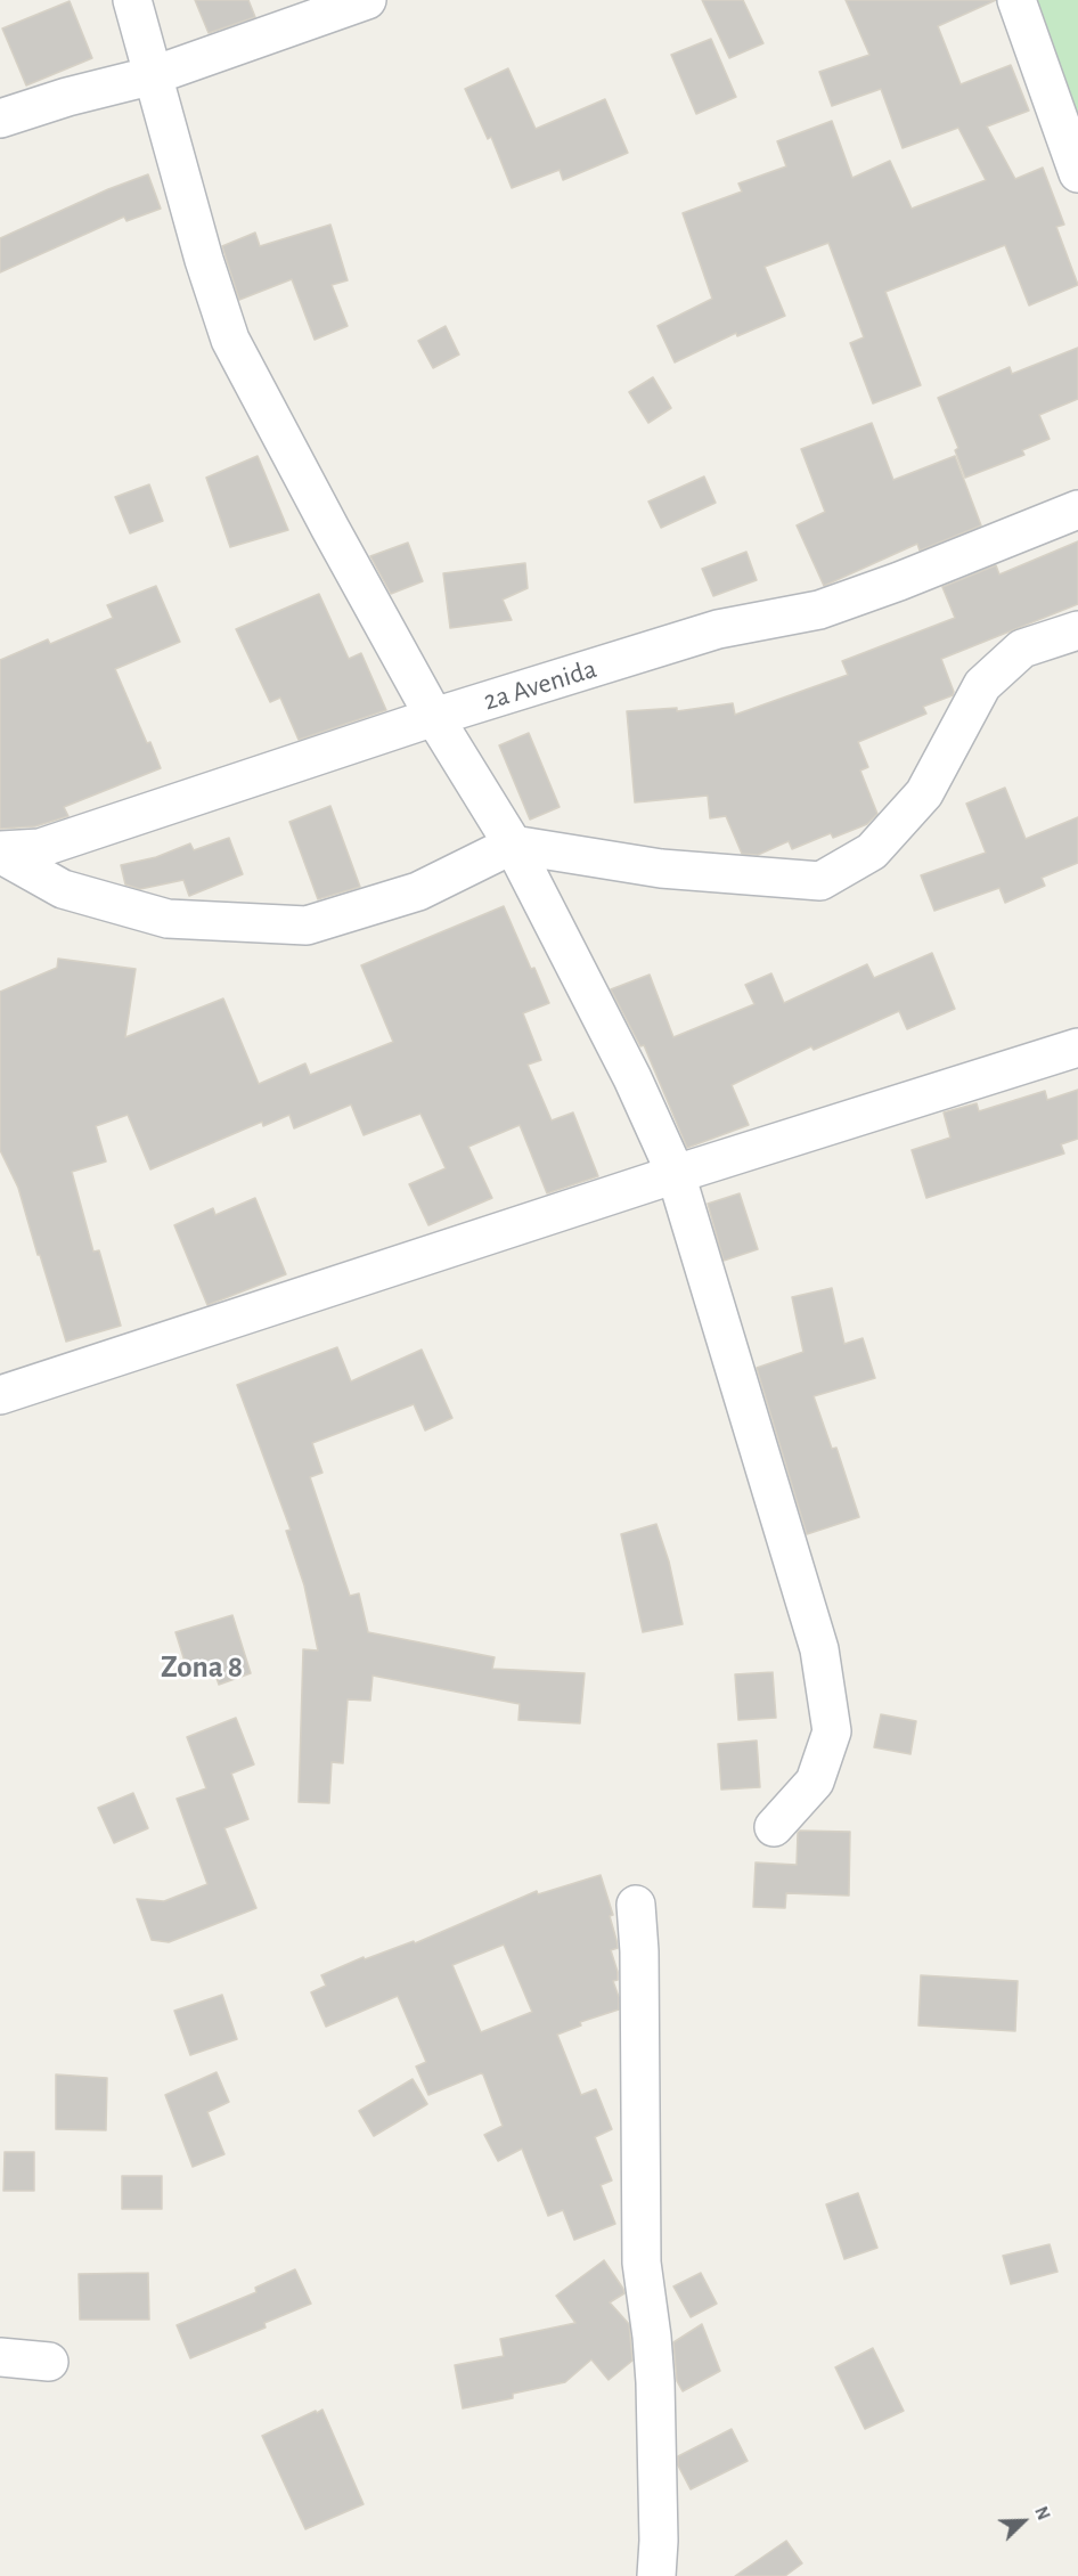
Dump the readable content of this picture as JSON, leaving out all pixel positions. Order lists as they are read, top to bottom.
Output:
{
  "streets": {
    "street": ["2a Avenida"]
  },
  "districts": ["Zona 8"],
  "north": "top right"
}
